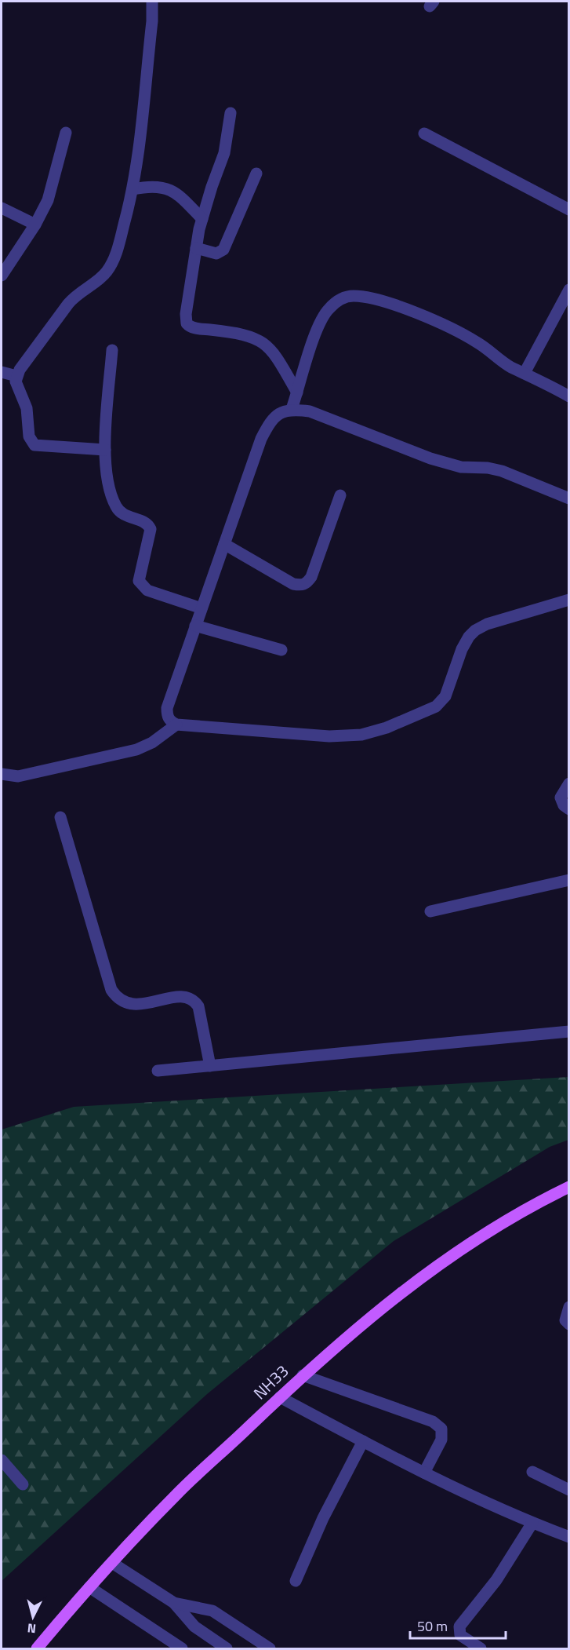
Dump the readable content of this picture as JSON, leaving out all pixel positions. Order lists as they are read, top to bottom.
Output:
{
  "streets": {
    "main road": ["NH33"]
  },
  "scale_bar": "50 m",
  "north": "bottom"
}
